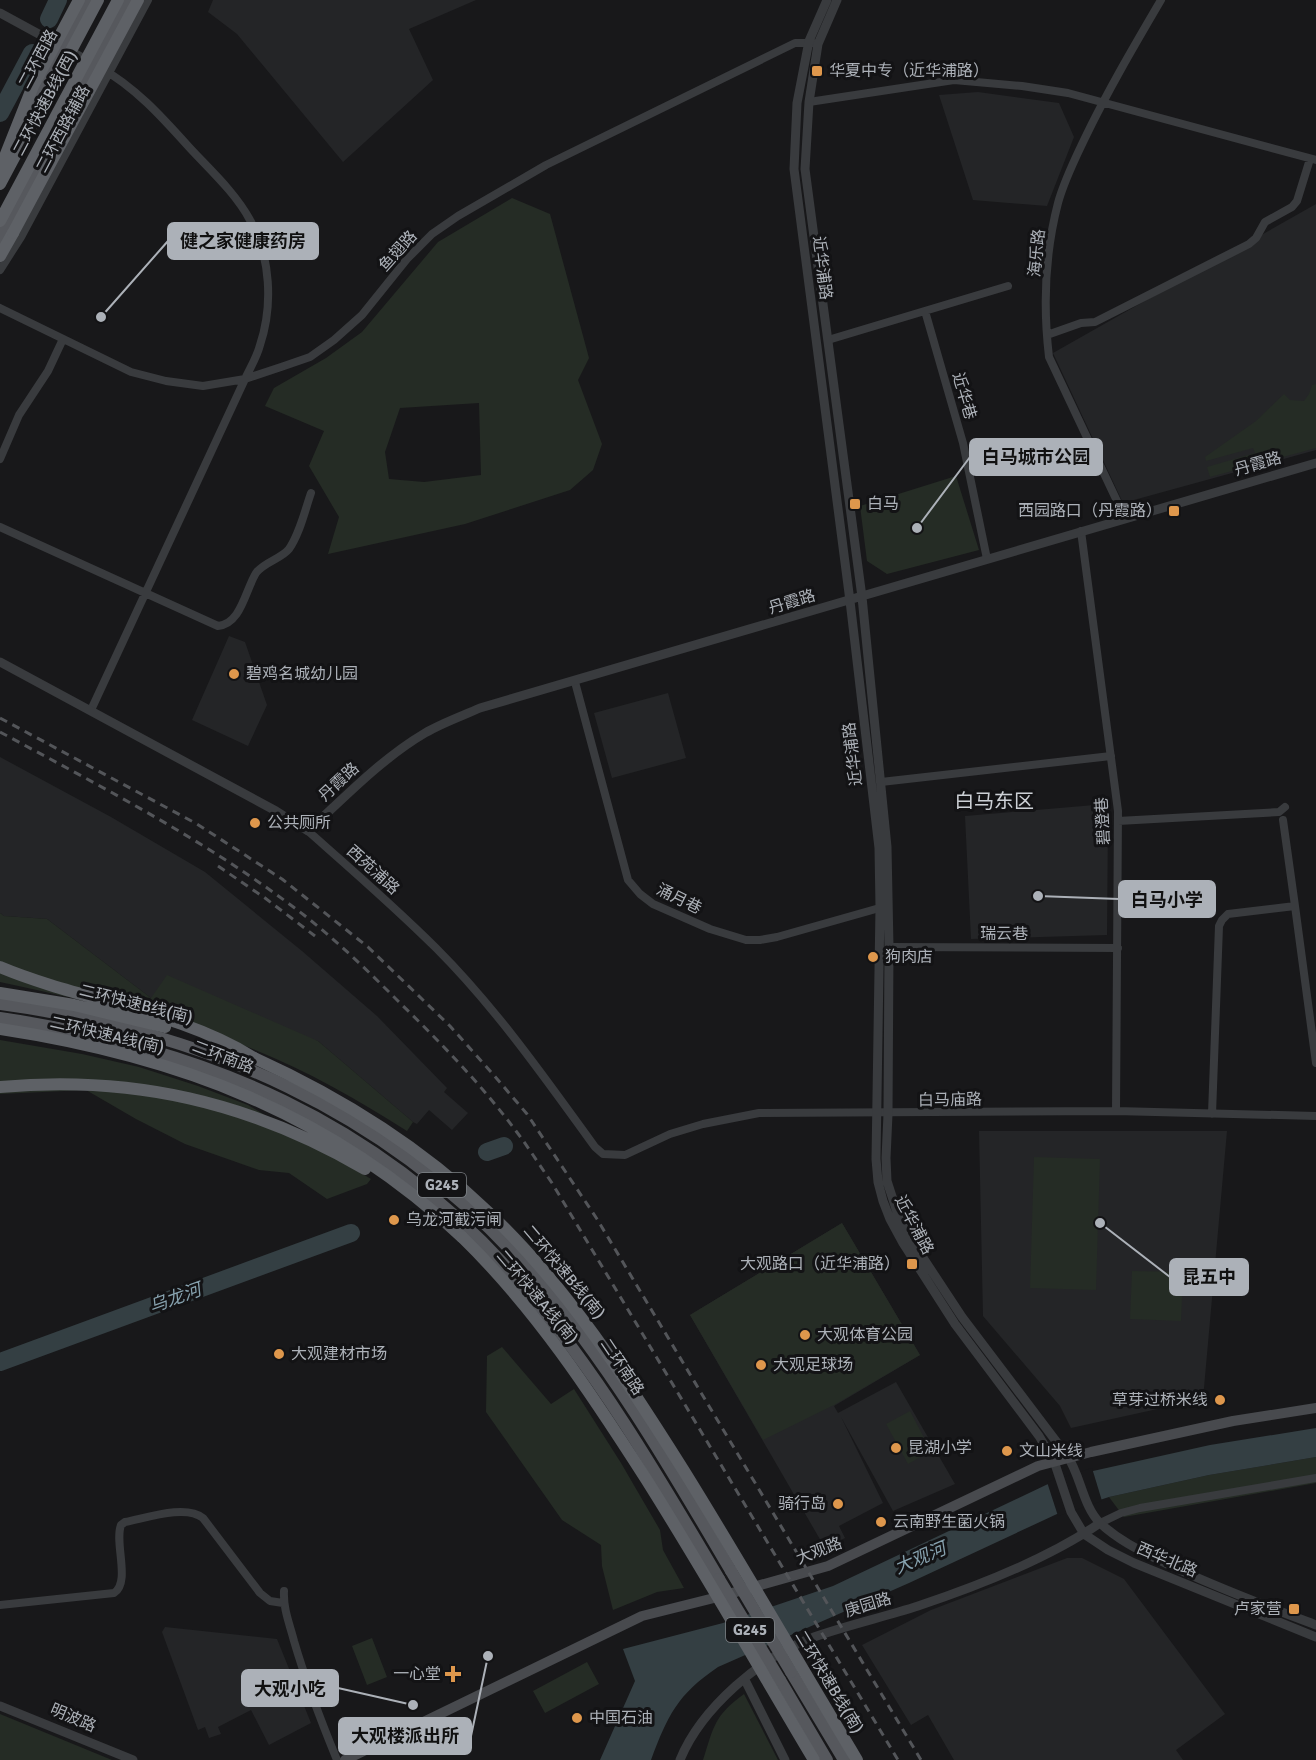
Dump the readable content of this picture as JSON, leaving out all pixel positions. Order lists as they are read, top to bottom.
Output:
{
  "streets": {
    "highway": ["二环快速B线(西)", "二环快速B线(南)", "二环快速A线(南)"],
    "main road": [
      "二环西路",
      "二环南路",
      "G245",
      "大观路"
    ],
    "street": [
      "二环西路辅路",
      "鱼翅路",
      "海乐路",
      "近华浦路",
      "近华巷",
      "丹霞路",
      "碧澄巷",
      "西苑浦路",
      "涌月巷",
      "瑞云巷",
      "白马庙路",
      "西华北路",
      "庚园路",
      "明波路"
    ]
  },
  "crossings": [
    ["鱼翅路", "近华浦路"],
    ["海乐路", "丹霞路"],
    ["近华浦路", "丹霞路"],
    ["近华浦路", "涌月巷"],
    ["近华浦路", "瑞云巷"],
    ["近华浦路", "白马庙路"],
    ["近华浦路", "大观路"],
    ["近华浦路", "西华北路"],
    ["近华巷", "丹霞路"],
    ["丹霞路", "碧澄巷"],
    ["丹霞路", "西苑浦路"],
    ["丹霞路", "涌月巷"],
    ["碧澄巷", "瑞云巷"],
    ["碧澄巷", "白马庙路"],
    ["西苑浦路", "白马庙路"],
    ["二环快速A线(南)", "二环南路"],
    ["大观路", "西华北路"],
    ["西华北路", "庚园路"]
  ],
  "districts": ["白马东区"],
  "water": ["乌龙河", "大观河"],
  "places": {
    "transit": [
      "华夏中专（近华浦路）",
      "白马",
      "西园路口（丹霞路）",
      "大观路口（近华浦路）",
      "卢家营"
    ],
    "other": [
      "健之家健康药房",
      "白马城市公园",
      "碧鸡名城幼儿园",
      "公共厕所",
      "白马小学",
      "狗肉店",
      "乌龙河截污闸",
      "昆五中",
      "大观体育公园",
      "大观建材市场",
      "大观足球场",
      "草芽过桥米线",
      "昆湖小学",
      "文山米线",
      "骑行岛",
      "云南野生菌火锅",
      "大观楼派出所",
      "大观小吃",
      "中国石油"
    ],
    "health": ["一心堂"]
  }
}
